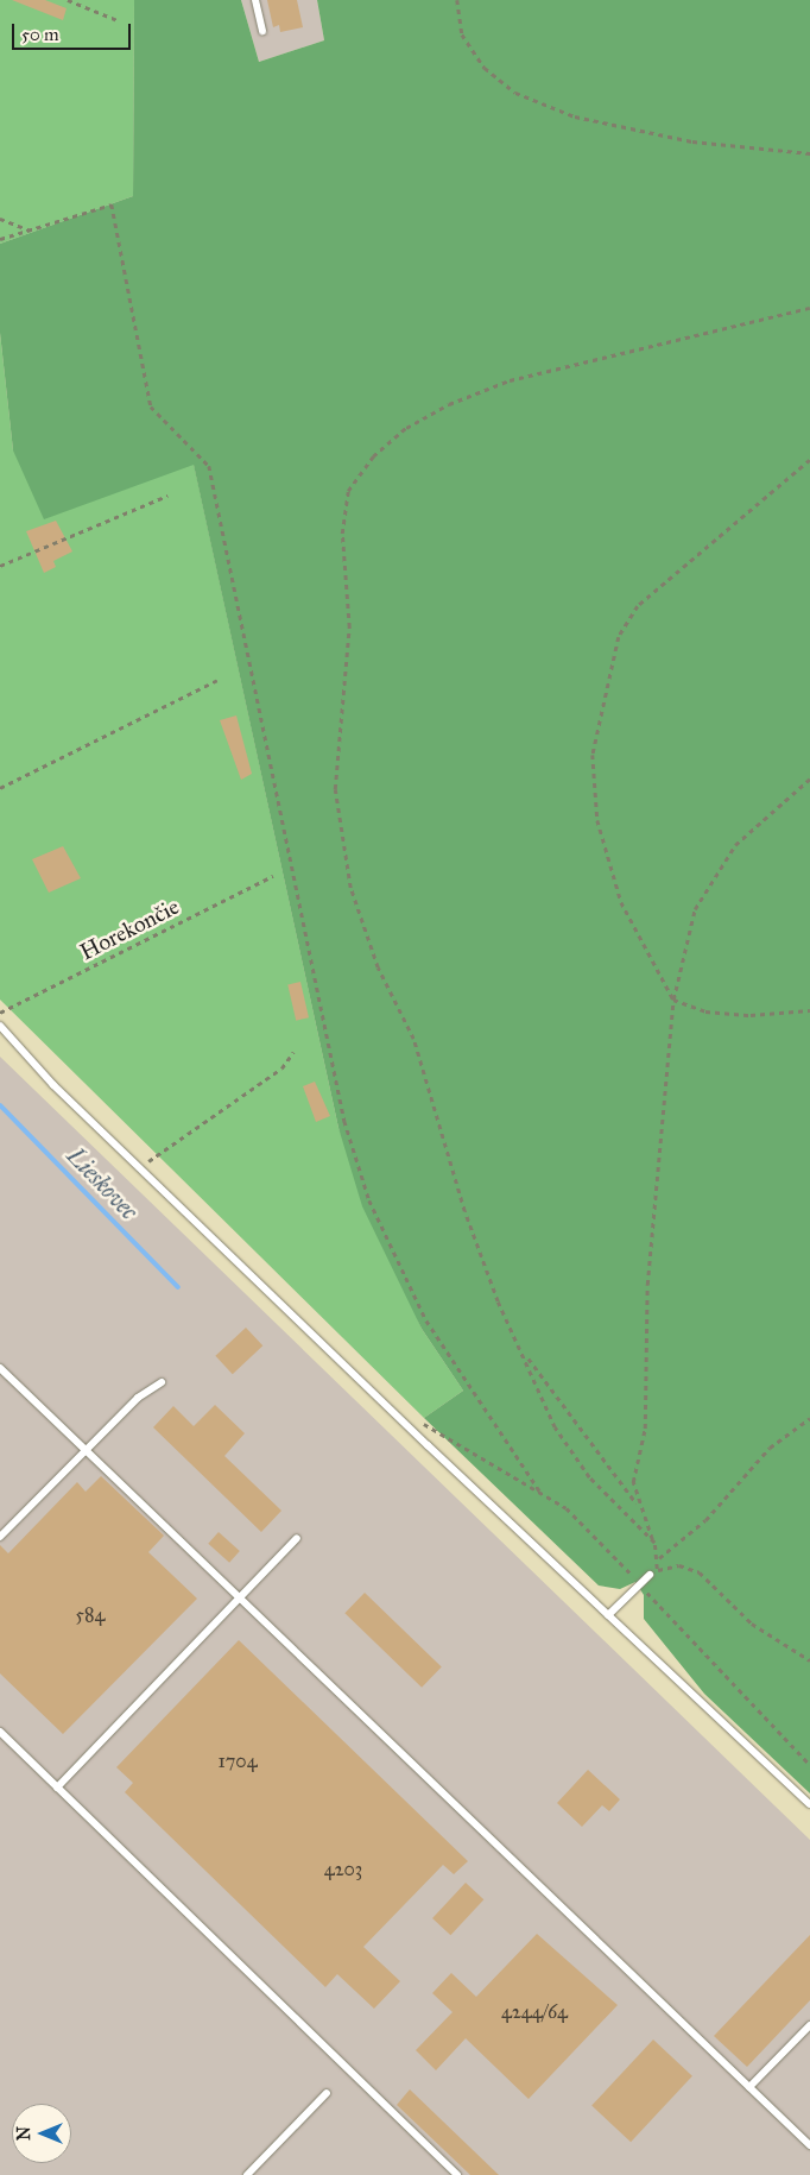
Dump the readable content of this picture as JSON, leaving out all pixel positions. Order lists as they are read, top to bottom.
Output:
{
  "streets": {
    "path": ["Horekončie"]
  },
  "water": ["Lieskovec"],
  "house_numbers": [
    "584",
    "1704",
    "4203",
    "4244/64"
  ],
  "scale_bar": "50 m",
  "north": "left"
}
